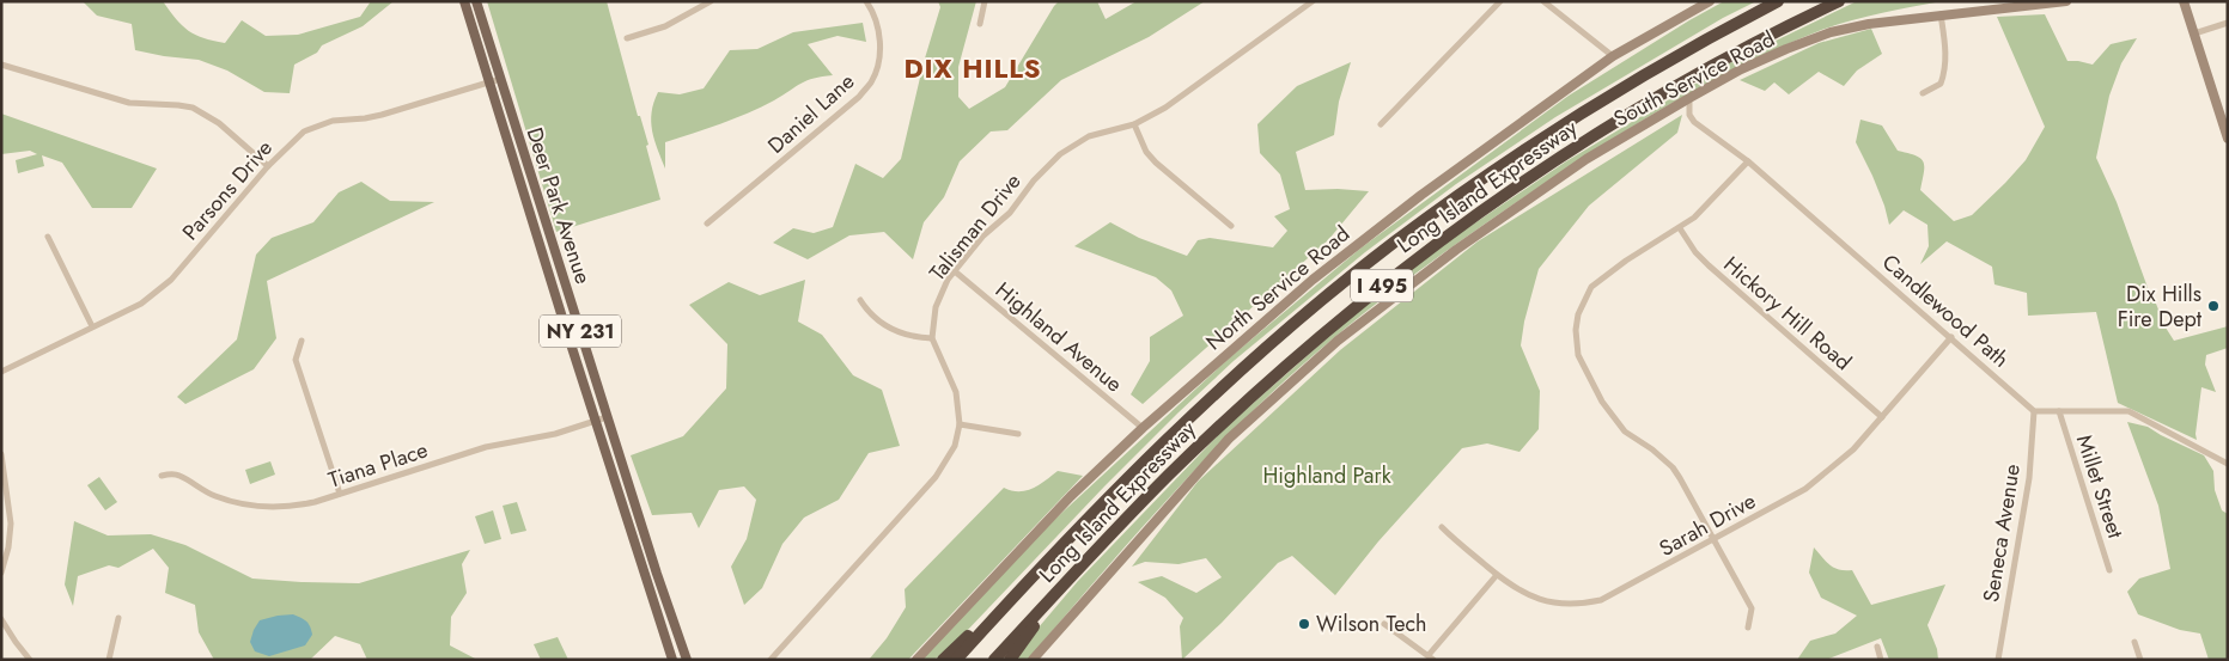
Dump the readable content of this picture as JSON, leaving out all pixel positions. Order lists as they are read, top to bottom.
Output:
{
  "streets": {
    "highway": ["Long Island Expressway", "I 495"],
    "main road": [
      "South Service Road",
      "Deer Park Avenue",
      "North Service Road",
      "NY 231"
    ],
    "street": [
      "Daniel Lane",
      "Parsons Drive",
      "Talisman Drive",
      "Candlewood Path",
      "Hickory Hill Road",
      "Highland Avenue",
      "Tiana Place",
      "Millet Street",
      "Sarah Drive",
      "Seneca Avenue"
    ]
  },
  "crossings": [
    ["South Service Road", "Candlewood Path"],
    ["Parsons Drive", "Deer Park Avenue"],
    ["Deer Park Avenue", "Tiana Place"],
    ["Talisman Drive", "Highland Avenue"],
    ["North Service Road", "Highland Avenue"],
    ["Candlewood Path", "Sarah Drive"],
    ["Candlewood Path", "Seneca Avenue"],
    ["Hickory Hill Road", "Sarah Drive"]
  ],
  "districts": ["DIX HILLS"],
  "parks": ["Highland Park"],
  "places": ["Dix Hills Fire Dept", "Wilson Tech"]
}
